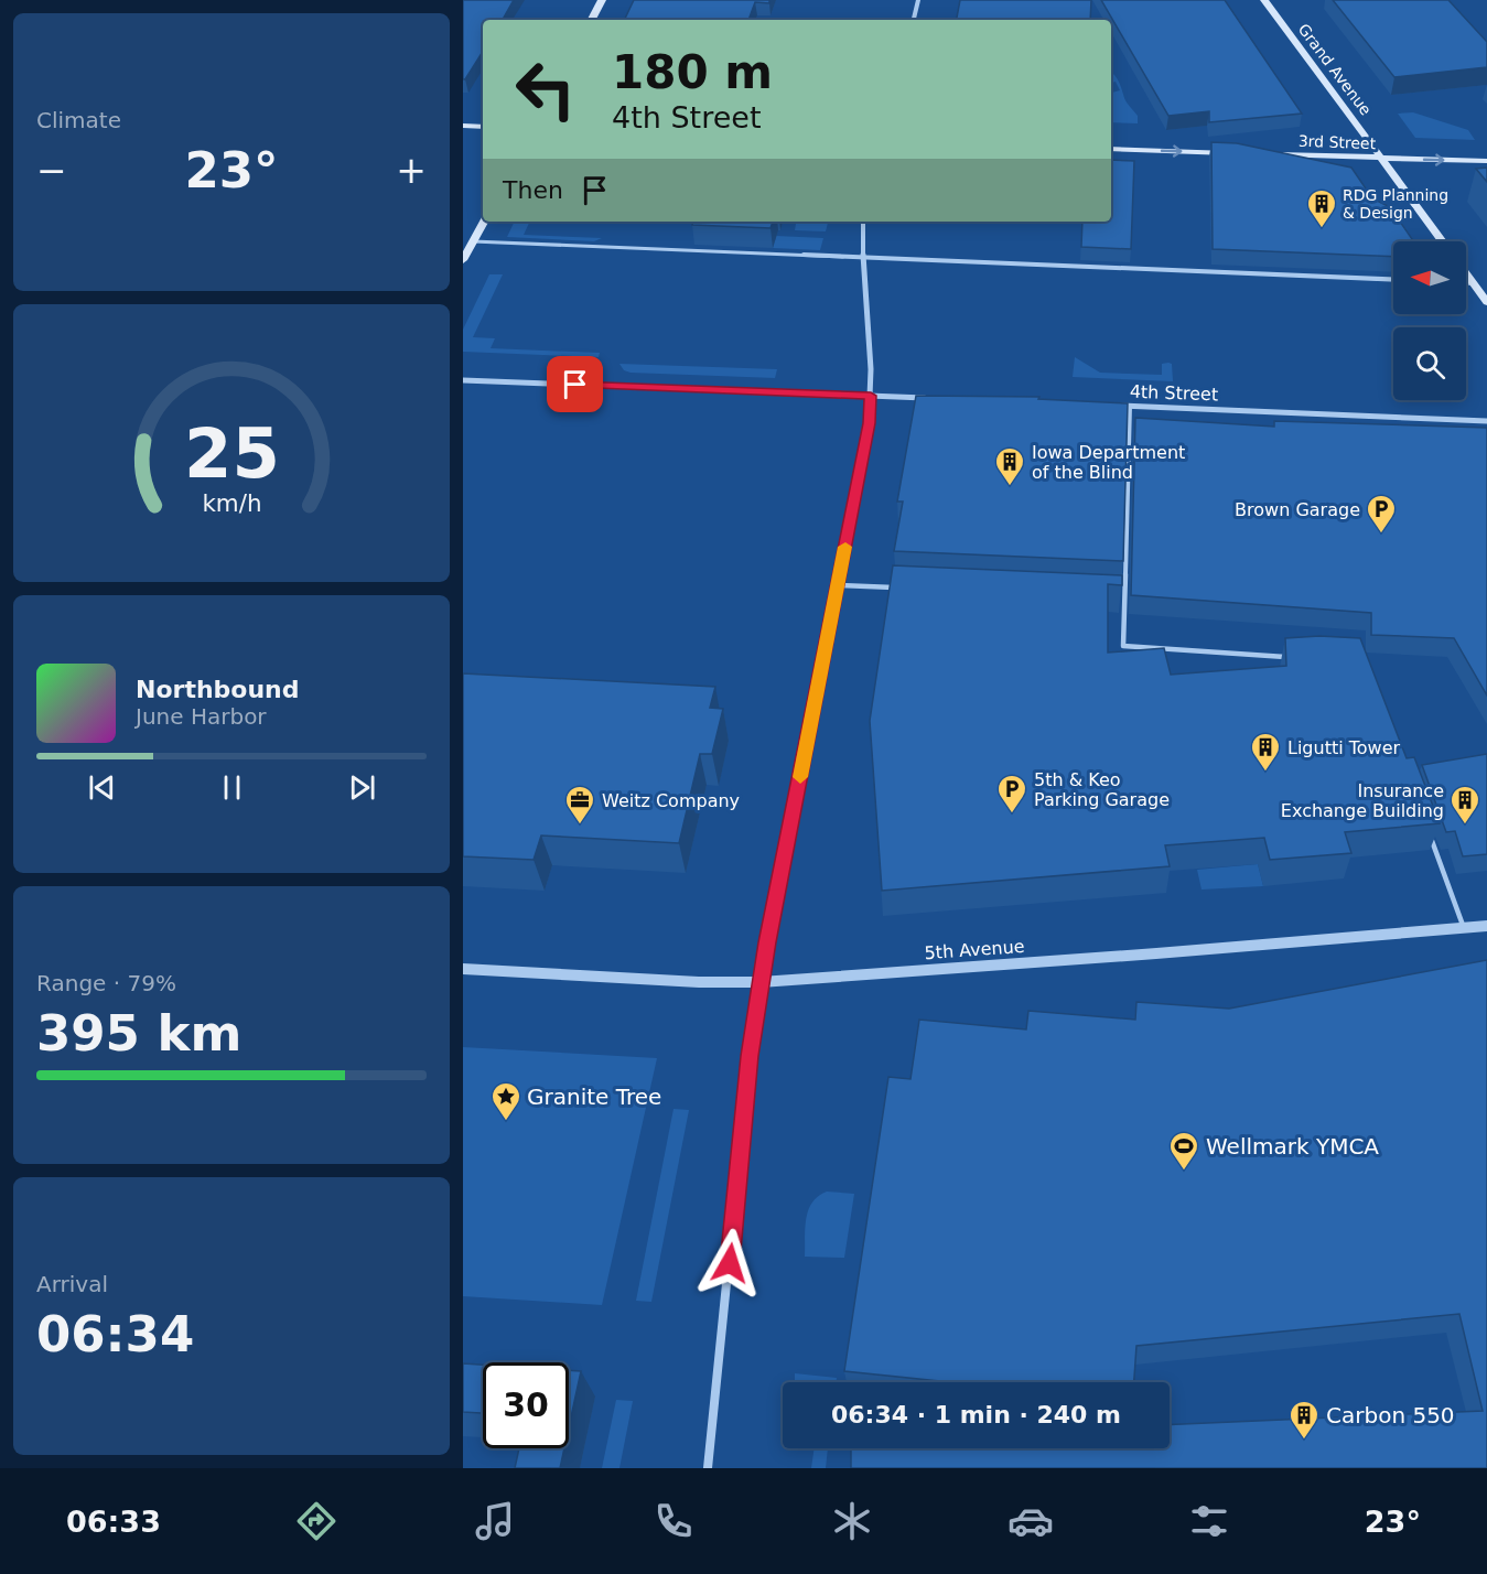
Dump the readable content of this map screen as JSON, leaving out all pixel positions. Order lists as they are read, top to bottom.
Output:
{
  "streets": {
    "main road": ["Grand Avenue", "3rd Street"],
    "street": ["4th Street", "5th Avenue"]
  },
  "crossings": [
    ["Grand Avenue", "3rd Street"]
  ],
  "one_way": ["3rd Street"],
  "places": {
    "building": [
      "RDG Planning & Design",
      "Iowa Department of the Blind",
      "Ligutti Tower",
      "Insurance Exchange Building",
      "Carbon 550"
    ],
    "parking": ["Brown Garage", "5th & Keo Parking Garage"],
    "office": ["Weitz Company"],
    "place": ["Granite Tree"],
    "sports": ["Wellmark YMCA"]
  },
  "north": "left",
  "page": {
    "tile": [
      "Climate",
      ["Range · 79%", "395 km"],
      ["Arrival", "06:34"]
    ],
    "turn": ["180 m", "4th Street"],
    "heat": ["−", "23°", "+"],
    "then": "Then",
    "song": ["Northbound", "June Harbor"],
    "limit": "30",
    "trip": "06:34 · 1 min · 240 m",
    "tabs": ["06:33", "23°"],
    "gauge": ["25", "km/h"]
  }
}
